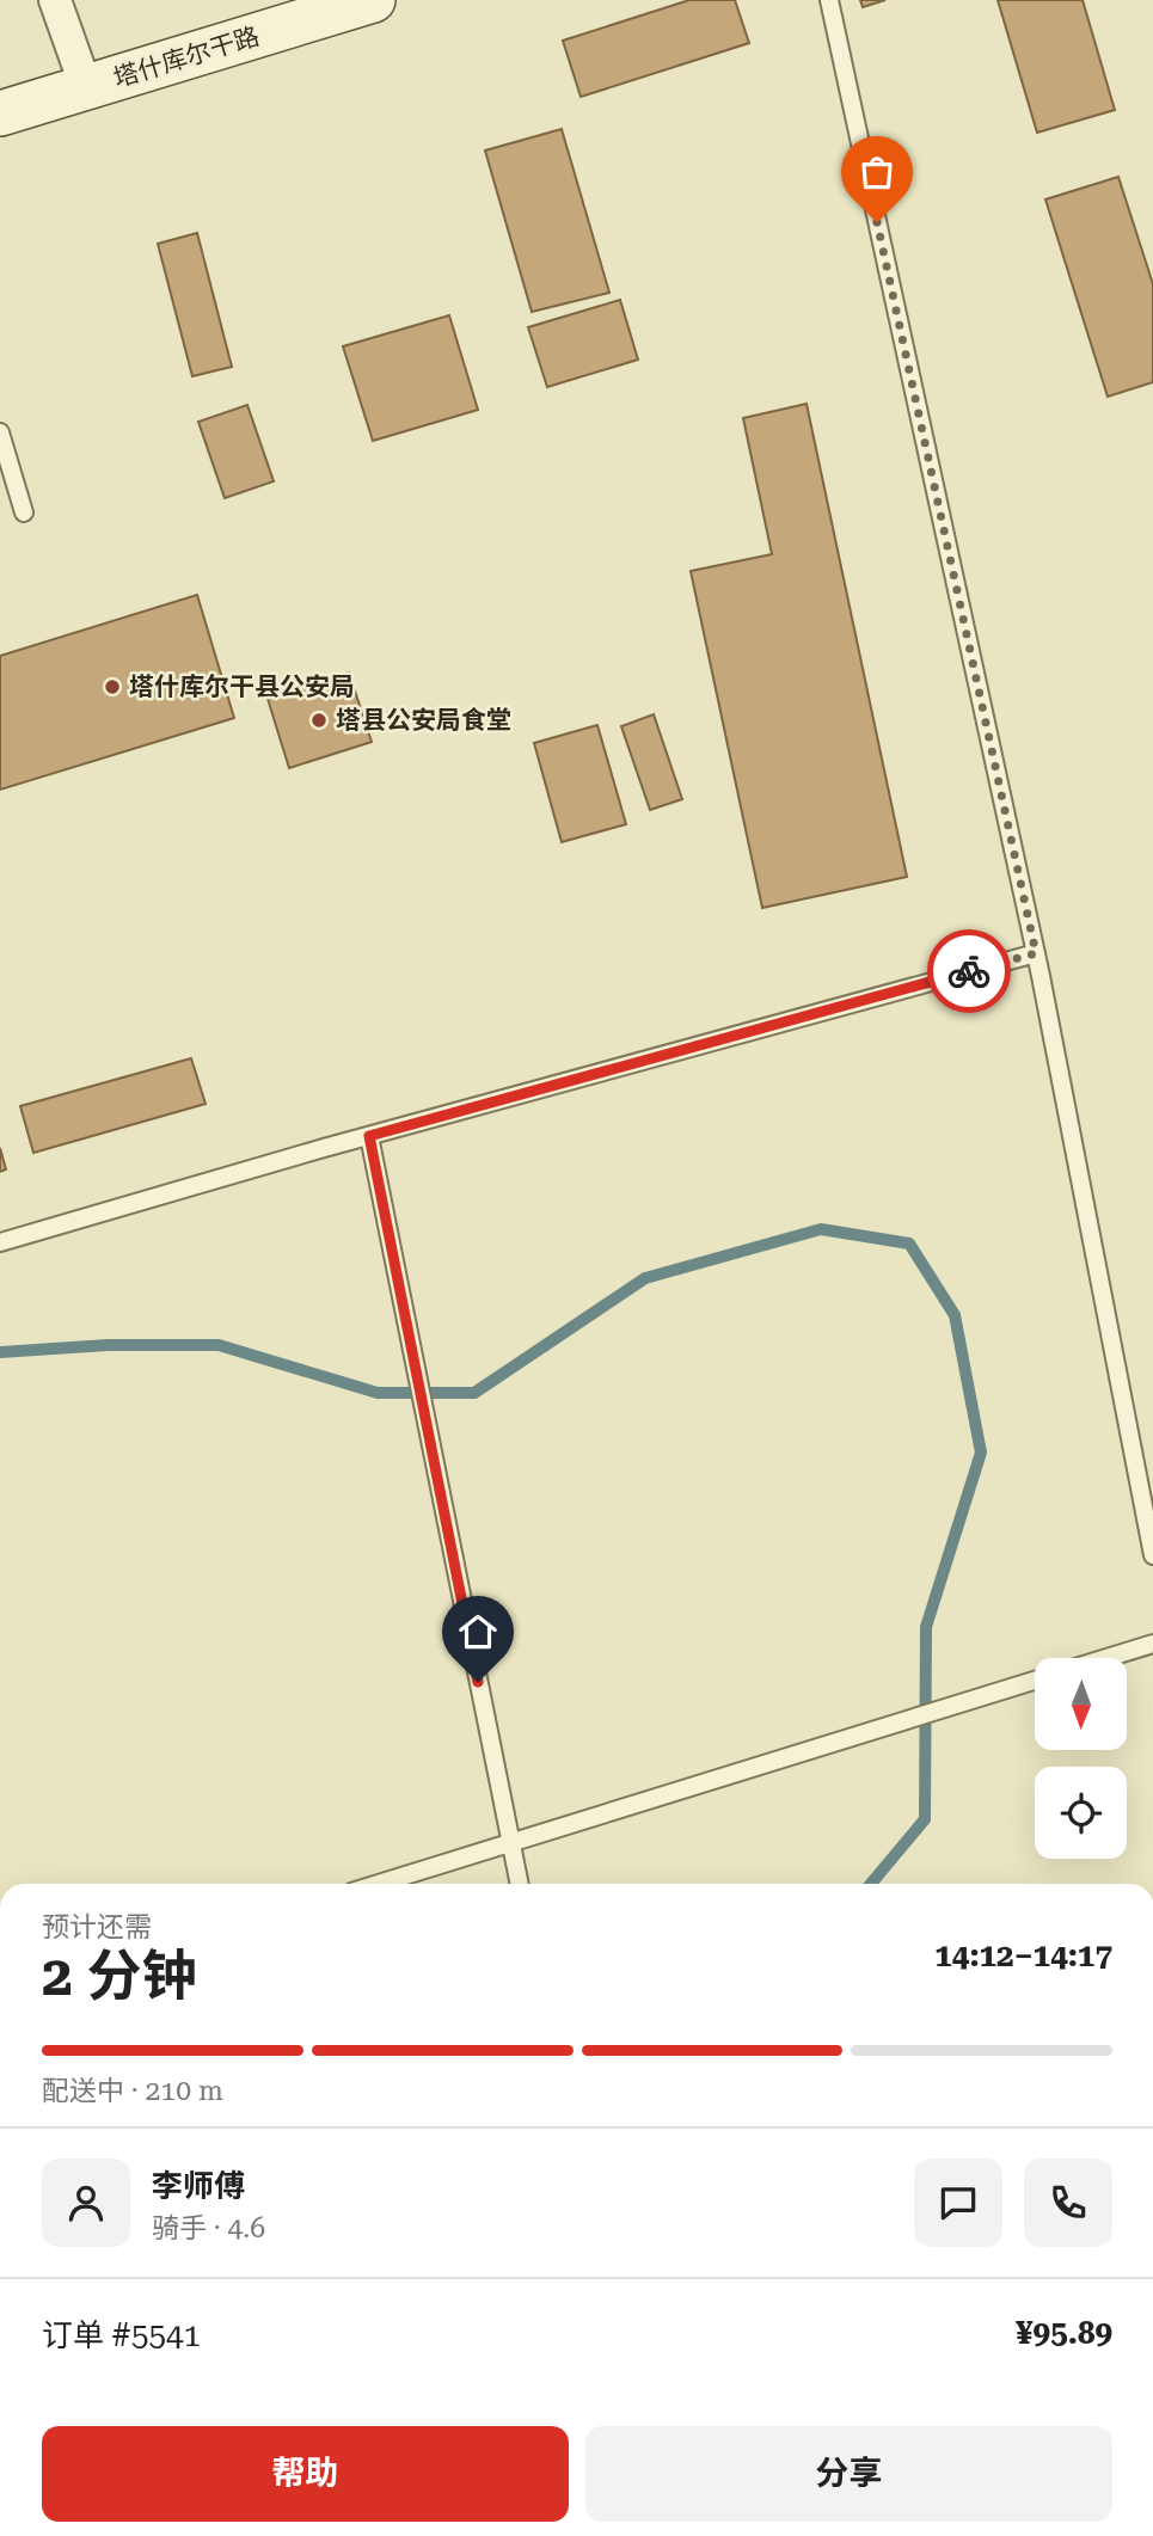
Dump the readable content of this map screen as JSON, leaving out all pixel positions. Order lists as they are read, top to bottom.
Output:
{
  "streets": {
    "main road": ["塔什库尔干路"]
  },
  "places": ["塔什库尔干县公安局", "塔县公安局食堂"],
  "north": "bottom",
  "page": {
    "heading": ["2 分钟", "预计还需", "14:12–14:17"],
    "panel": [
      "李师傅",
      "骑手 · 4.6",
      "订单 #5541",
      "¥95.89"
    ],
    "bar": "配送中 · 210 m",
    "buttons": ["帮助", "分享"]
  }
}
